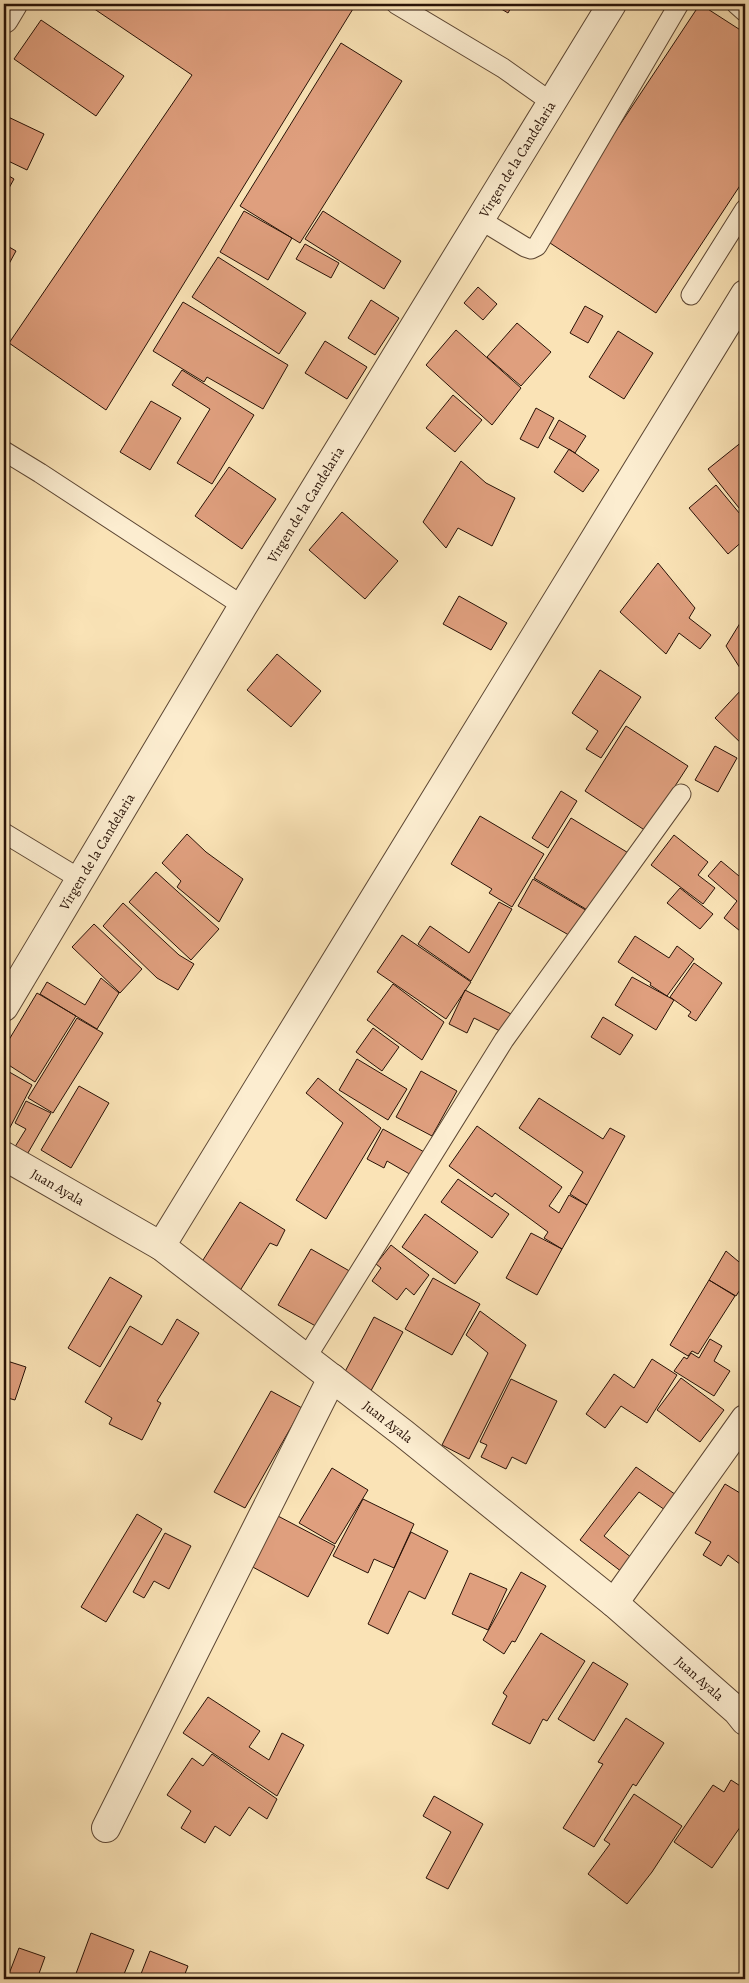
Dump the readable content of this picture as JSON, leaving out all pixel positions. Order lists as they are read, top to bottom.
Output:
{
  "streets": {
    "street": ["Virgen de la Candelaria", "Juan Ayala"]
  }
}
